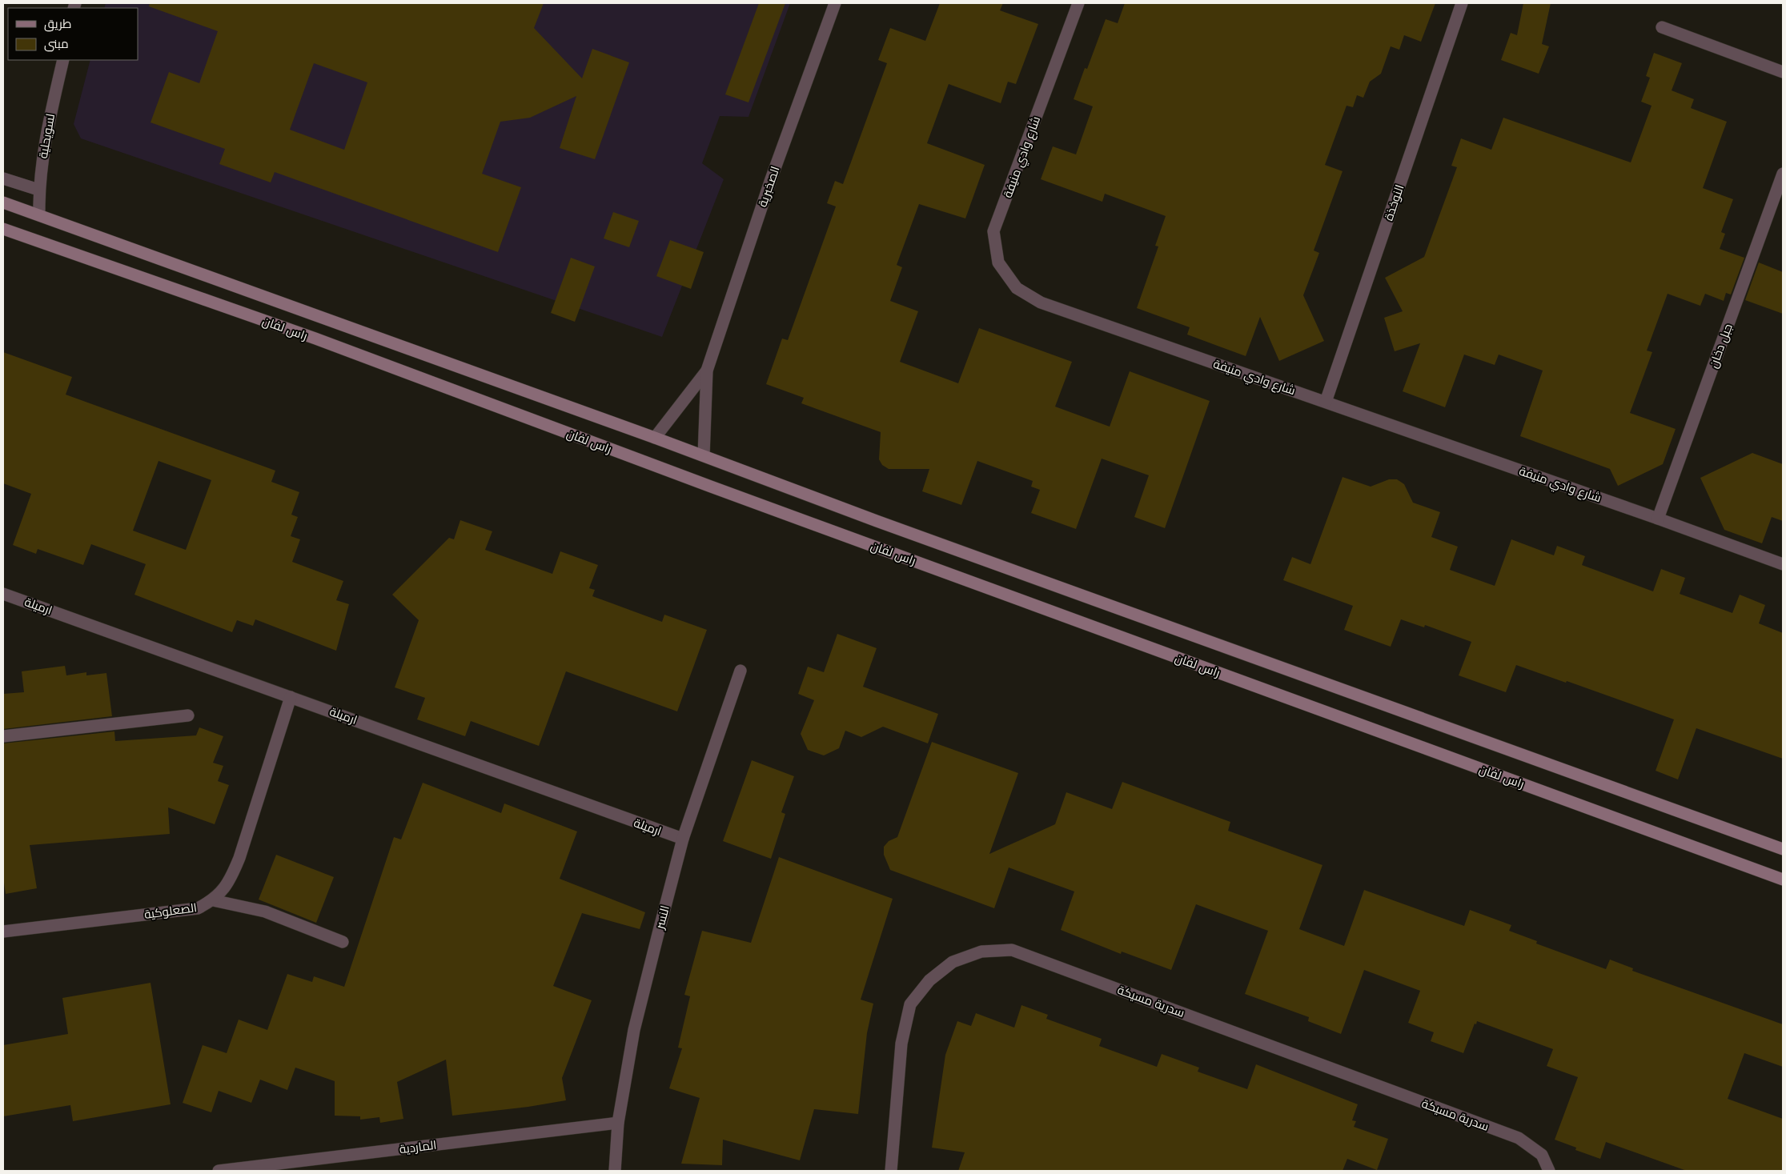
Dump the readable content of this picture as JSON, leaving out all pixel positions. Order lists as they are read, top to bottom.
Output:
{
  "streets": {
    "street": [
      "لسويحلية",
      "شارع وادي منيفة",
      "الصخبرية",
      "النوخذة",
      "راس لفان",
      "جبل دخان",
      "ارميلة",
      "الصعلوكية",
      "النسر",
      "سدرية مسيكة",
      "الماردية"
    ]
  },
  "crossings": [
    ["لسويحلية", "راس لفان"],
    ["شارع وادي منيفة", "النوخذة"],
    ["شارع وادي منيفة", "جبل دخان"],
    ["الصخبرية", "راس لفان"],
    ["ارميلة", "الصعلوكية"],
    ["ارميلة", "النسر"],
    ["النسر", "الماردية"]
  ],
  "legend": ["طريق", "مبنى"]
}
